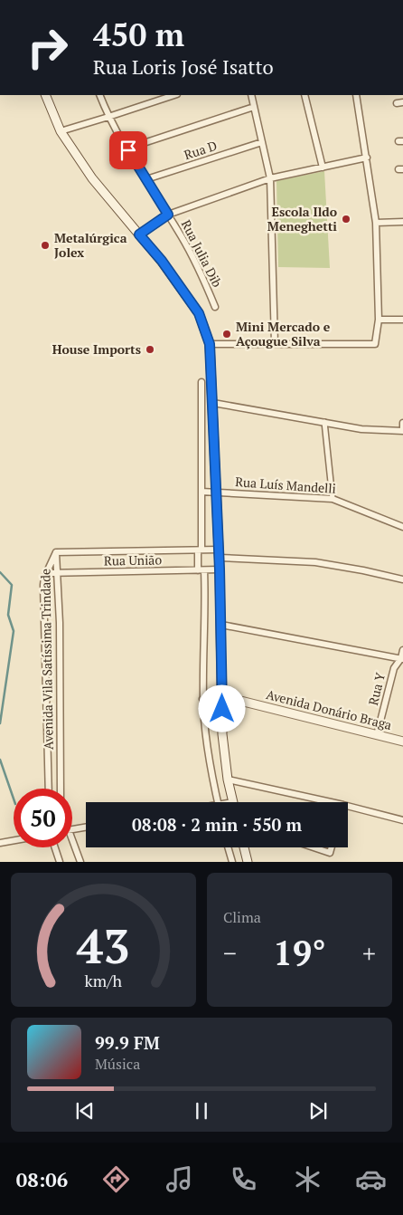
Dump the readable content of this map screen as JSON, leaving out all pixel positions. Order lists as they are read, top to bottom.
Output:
{
  "streets": {
    "main road": ["Avenida Donário Braga"],
    "street": [
      "Rua D",
      "Rua Julia Dib",
      "Rua Luís Mandelli",
      "Rua União",
      "Avenida Vila Satíssima Trindade",
      "Rua Y"
    ]
  },
  "crossings": [
    ["Rua D", "Rua Julia Dib"],
    ["Rua União", "Avenida Vila Satíssima Trindade"],
    ["Rua Y", "Avenida Donário Braga"]
  ],
  "places": [
    "Escola Ildo Meneghetti",
    "Metalúrgica Jolex",
    "Mini Mercado e Açougue Silva",
    "House Imports"
  ],
  "page": {
    "turn": ["450 m", "Rua Loris José Isatto"],
    "limit": "50",
    "trip": "08:08 · 2 min · 550 m",
    "tile": "Clima",
    "heat": ["−", "19°", "+"],
    "song": ["99.9 FM", "Música"],
    "tabs": "08:06",
    "gauge": ["43", "km/h"]
  }
}
